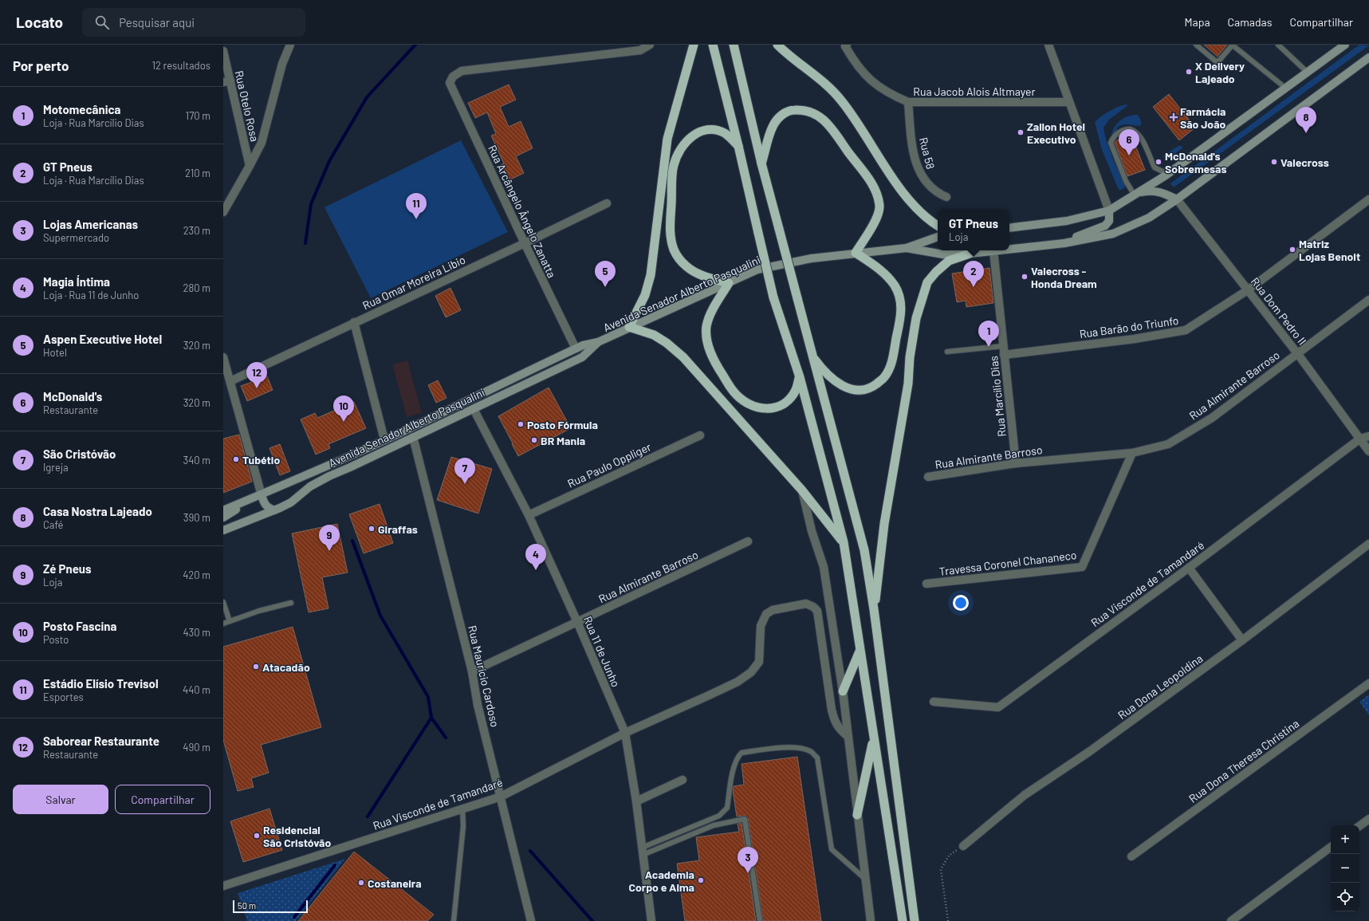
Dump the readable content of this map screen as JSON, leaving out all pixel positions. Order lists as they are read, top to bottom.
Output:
{
  "streets": {
    "main road": ["Avenida Senador Alberto Pasqualini"],
    "street": [
      "Rua Jacob Alois Altmayer",
      "Rua Otelo Rosa",
      "Rua 58",
      "Rua Arcângelo Ângelo Zanatta",
      "Rua Omar Moreira Libio",
      "Rua Dom Pedro II",
      "Rua Barão do Triunfo",
      "Rua Almirante Barroso",
      "Rua Marcílio Dias",
      "Rua Paulo Oppliger",
      "Travessa Coronel Chananeco",
      "Rua Visconde de Tamandaré",
      "Rua 11 de Junho",
      "Rua Maurício Cardoso",
      "Rua Dona Leopoldina",
      "Rua Dona Theresa Christina"
    ]
  },
  "crossings": [
    ["Rua Jacob Alois Altmayer", "Rua 58"],
    ["Rua Arcângelo Ângelo Zanatta", "Rua Omar Moreira Libio"],
    ["Rua Arcângelo Ângelo Zanatta", "Avenida Senador Alberto Pasqualini"],
    ["Avenida Senador Alberto Pasqualini", "Rua Dom Pedro II"],
    ["Avenida Senador Alberto Pasqualini", "Rua 11 de Junho"],
    ["Avenida Senador Alberto Pasqualini", "Rua Maurício Cardoso"],
    ["Rua Dom Pedro II", "Rua Barão do Triunfo"],
    ["Rua Dom Pedro II", "Rua Almirante Barroso"],
    ["Rua Dom Pedro II", "Rua Visconde de Tamandaré"],
    ["Rua Barão do Triunfo", "Rua Marcílio Dias"],
    ["Rua Almirante Barroso", "Rua Marcílio Dias"],
    ["Rua Almirante Barroso", "Travessa Coronel Chananeco"],
    ["Rua Almirante Barroso", "Rua 11 de Junho"],
    ["Rua Almirante Barroso", "Rua Maurício Cardoso"],
    ["Rua Paulo Oppliger", "Rua 11 de Junho"],
    ["Rua Visconde de Tamandaré", "Rua 11 de Junho"],
    ["Rua Visconde de Tamandaré", "Rua Maurício Cardoso"]
  ],
  "places": {
    "other": [
      "X Delivery Lajeado",
      "Zallon Hotel Executivo",
      "McDonald's Sobremesas",
      "Valecross",
      "Matriz Lojas Benoit",
      "Valecross - Honda Dream",
      "Posto Fórmula",
      "BR Mania",
      "Tubétio",
      "Giraffas",
      "Atacadão",
      "Residencial São Cristóvão",
      "Academia Corpo e Alma",
      "Costaneira"
    ],
    "health": ["Farmácia São João"]
  },
  "scale_bar": "50 m",
  "page": {
    "header": "Locato",
    "search": "Pesquisar aqui",
    "nav": ["Mapa", "Camadas", "Compartilhar"],
    "heading": ["Por perto", "12 resultados"],
    "list": [
      {
        "mark": "1",
        "name": "Motomecânica",
        "note": "Loja · Rua Marcílio Dias",
        "value": "170 m"
      },
      {
        "mark": "2",
        "name": "GT Pneus",
        "note": "Loja · Rua Marcílio Dias",
        "value": "210 m"
      },
      {
        "mark": "3",
        "name": "Lojas Americanas",
        "note": "Supermercado",
        "value": "230 m"
      },
      {
        "mark": "4",
        "name": "Magia Íntima",
        "note": "Loja · Rua 11 de Junho",
        "value": "280 m"
      },
      {
        "mark": "5",
        "name": "Aspen Executive Hotel",
        "note": "Hotel",
        "value": "320 m"
      },
      {
        "mark": "6",
        "name": "McDonald's",
        "note": "Restaurante",
        "value": "320 m"
      },
      {
        "mark": "7",
        "name": "São Cristóvão",
        "note": "Igreja",
        "value": "340 m"
      },
      {
        "mark": "8",
        "name": "Casa Nostra Lajeado",
        "note": "Café",
        "value": "390 m"
      },
      {
        "mark": "9",
        "name": "Zé Pneus",
        "note": "Loja",
        "value": "420 m"
      },
      {
        "mark": "10",
        "name": "Posto Fascina",
        "note": "Posto",
        "value": "430 m"
      },
      {
        "mark": "11",
        "name": "Estádio Elísio Trevisol",
        "note": "Esportes",
        "value": "440 m"
      },
      {
        "mark": "12",
        "name": "Saborear Restaurante",
        "note": "Restaurante",
        "value": "490 m"
      }
    ],
    "pins": [
      "8",
      "6",
      "11",
      "2",
      "5",
      "1",
      "12",
      "10",
      "7",
      "9",
      "4",
      "3"
    ],
    "popup": ["GT Pneus", "Loja"],
    "buttons": ["Salvar", "Compartilhar"],
    "map_buttons": ["+", "−"],
    "scale": "50 m"
  }
}
